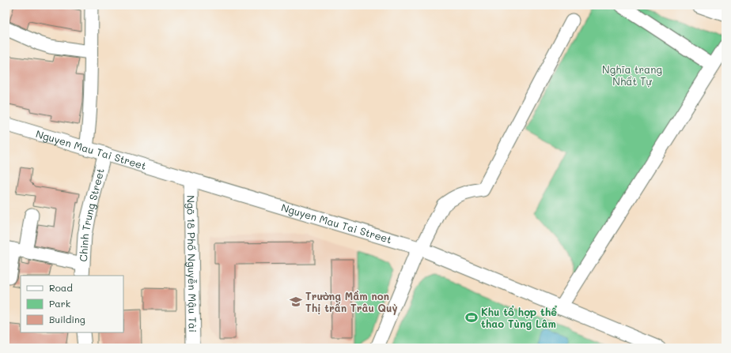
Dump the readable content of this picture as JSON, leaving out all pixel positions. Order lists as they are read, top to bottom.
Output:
{
  "streets": {
    "street": ["Nguyen Mau Tai Street", "Chinh Trung Street", "Ngõ 18 Phố Nguyễn Mậu Tài"]
  },
  "crossings": [
    ["Nguyen Mau Tai Street", "Chinh Trung Street"],
    ["Nguyen Mau Tai Street", "Ngõ 18 Phố Nguyễn Mậu Tài"]
  ],
  "parks": ["Nghĩa trang Nhất Tự"],
  "places": {
    "school or university": ["Trường Mầm non Thị trấn Trâu Quỳ"],
    "sports": ["Khu tổ hợp thể thao Tùng Lâm"]
  },
  "legend": ["Road", "Park", "Building"]
}
